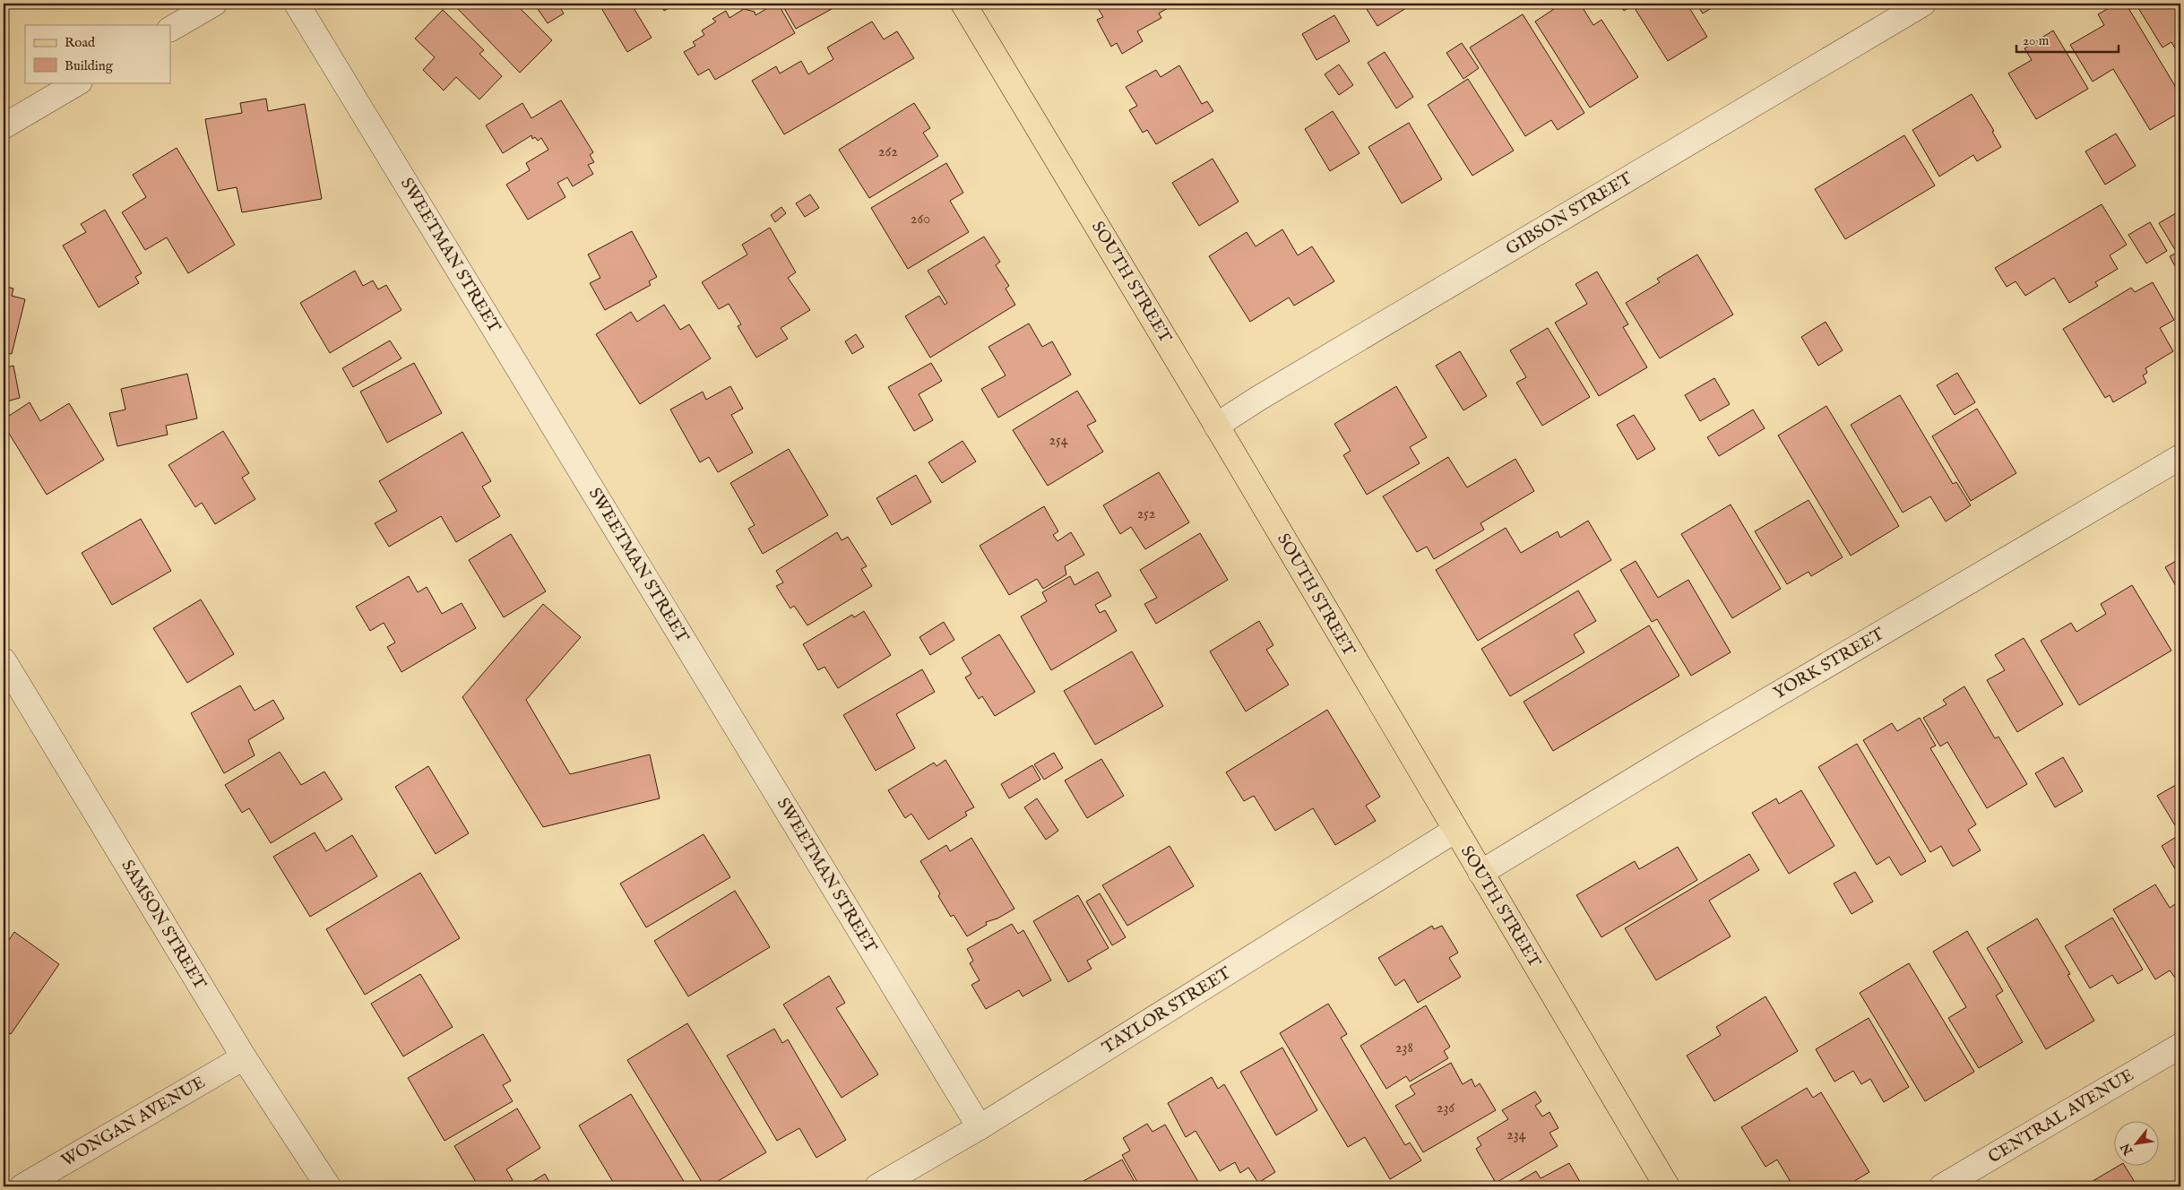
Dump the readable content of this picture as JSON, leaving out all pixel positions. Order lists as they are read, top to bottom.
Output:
{
  "streets": {
    "main road": ["SOUTH STREET"],
    "street": [
      "GIBSON STREET",
      "SWEETMAN STREET",
      "YORK STREET",
      "SAMSON STREET",
      "TAYLOR STREET",
      "CENTRAL AVENUE",
      "WONGAN AVENUE"
    ]
  },
  "crossings": [
    ["GIBSON STREET", "SOUTH STREET"],
    ["SWEETMAN STREET", "TAYLOR STREET"],
    ["SOUTH STREET", "YORK STREET"],
    ["SOUTH STREET", "TAYLOR STREET"],
    ["SAMSON STREET", "WONGAN AVENUE"]
  ],
  "house_numbers": [
    "262",
    "260",
    "254",
    "252",
    "238",
    "236",
    "234"
  ],
  "legend": ["Road", "Building"],
  "scale_bar": "20 m",
  "north": "bottom left"
}
